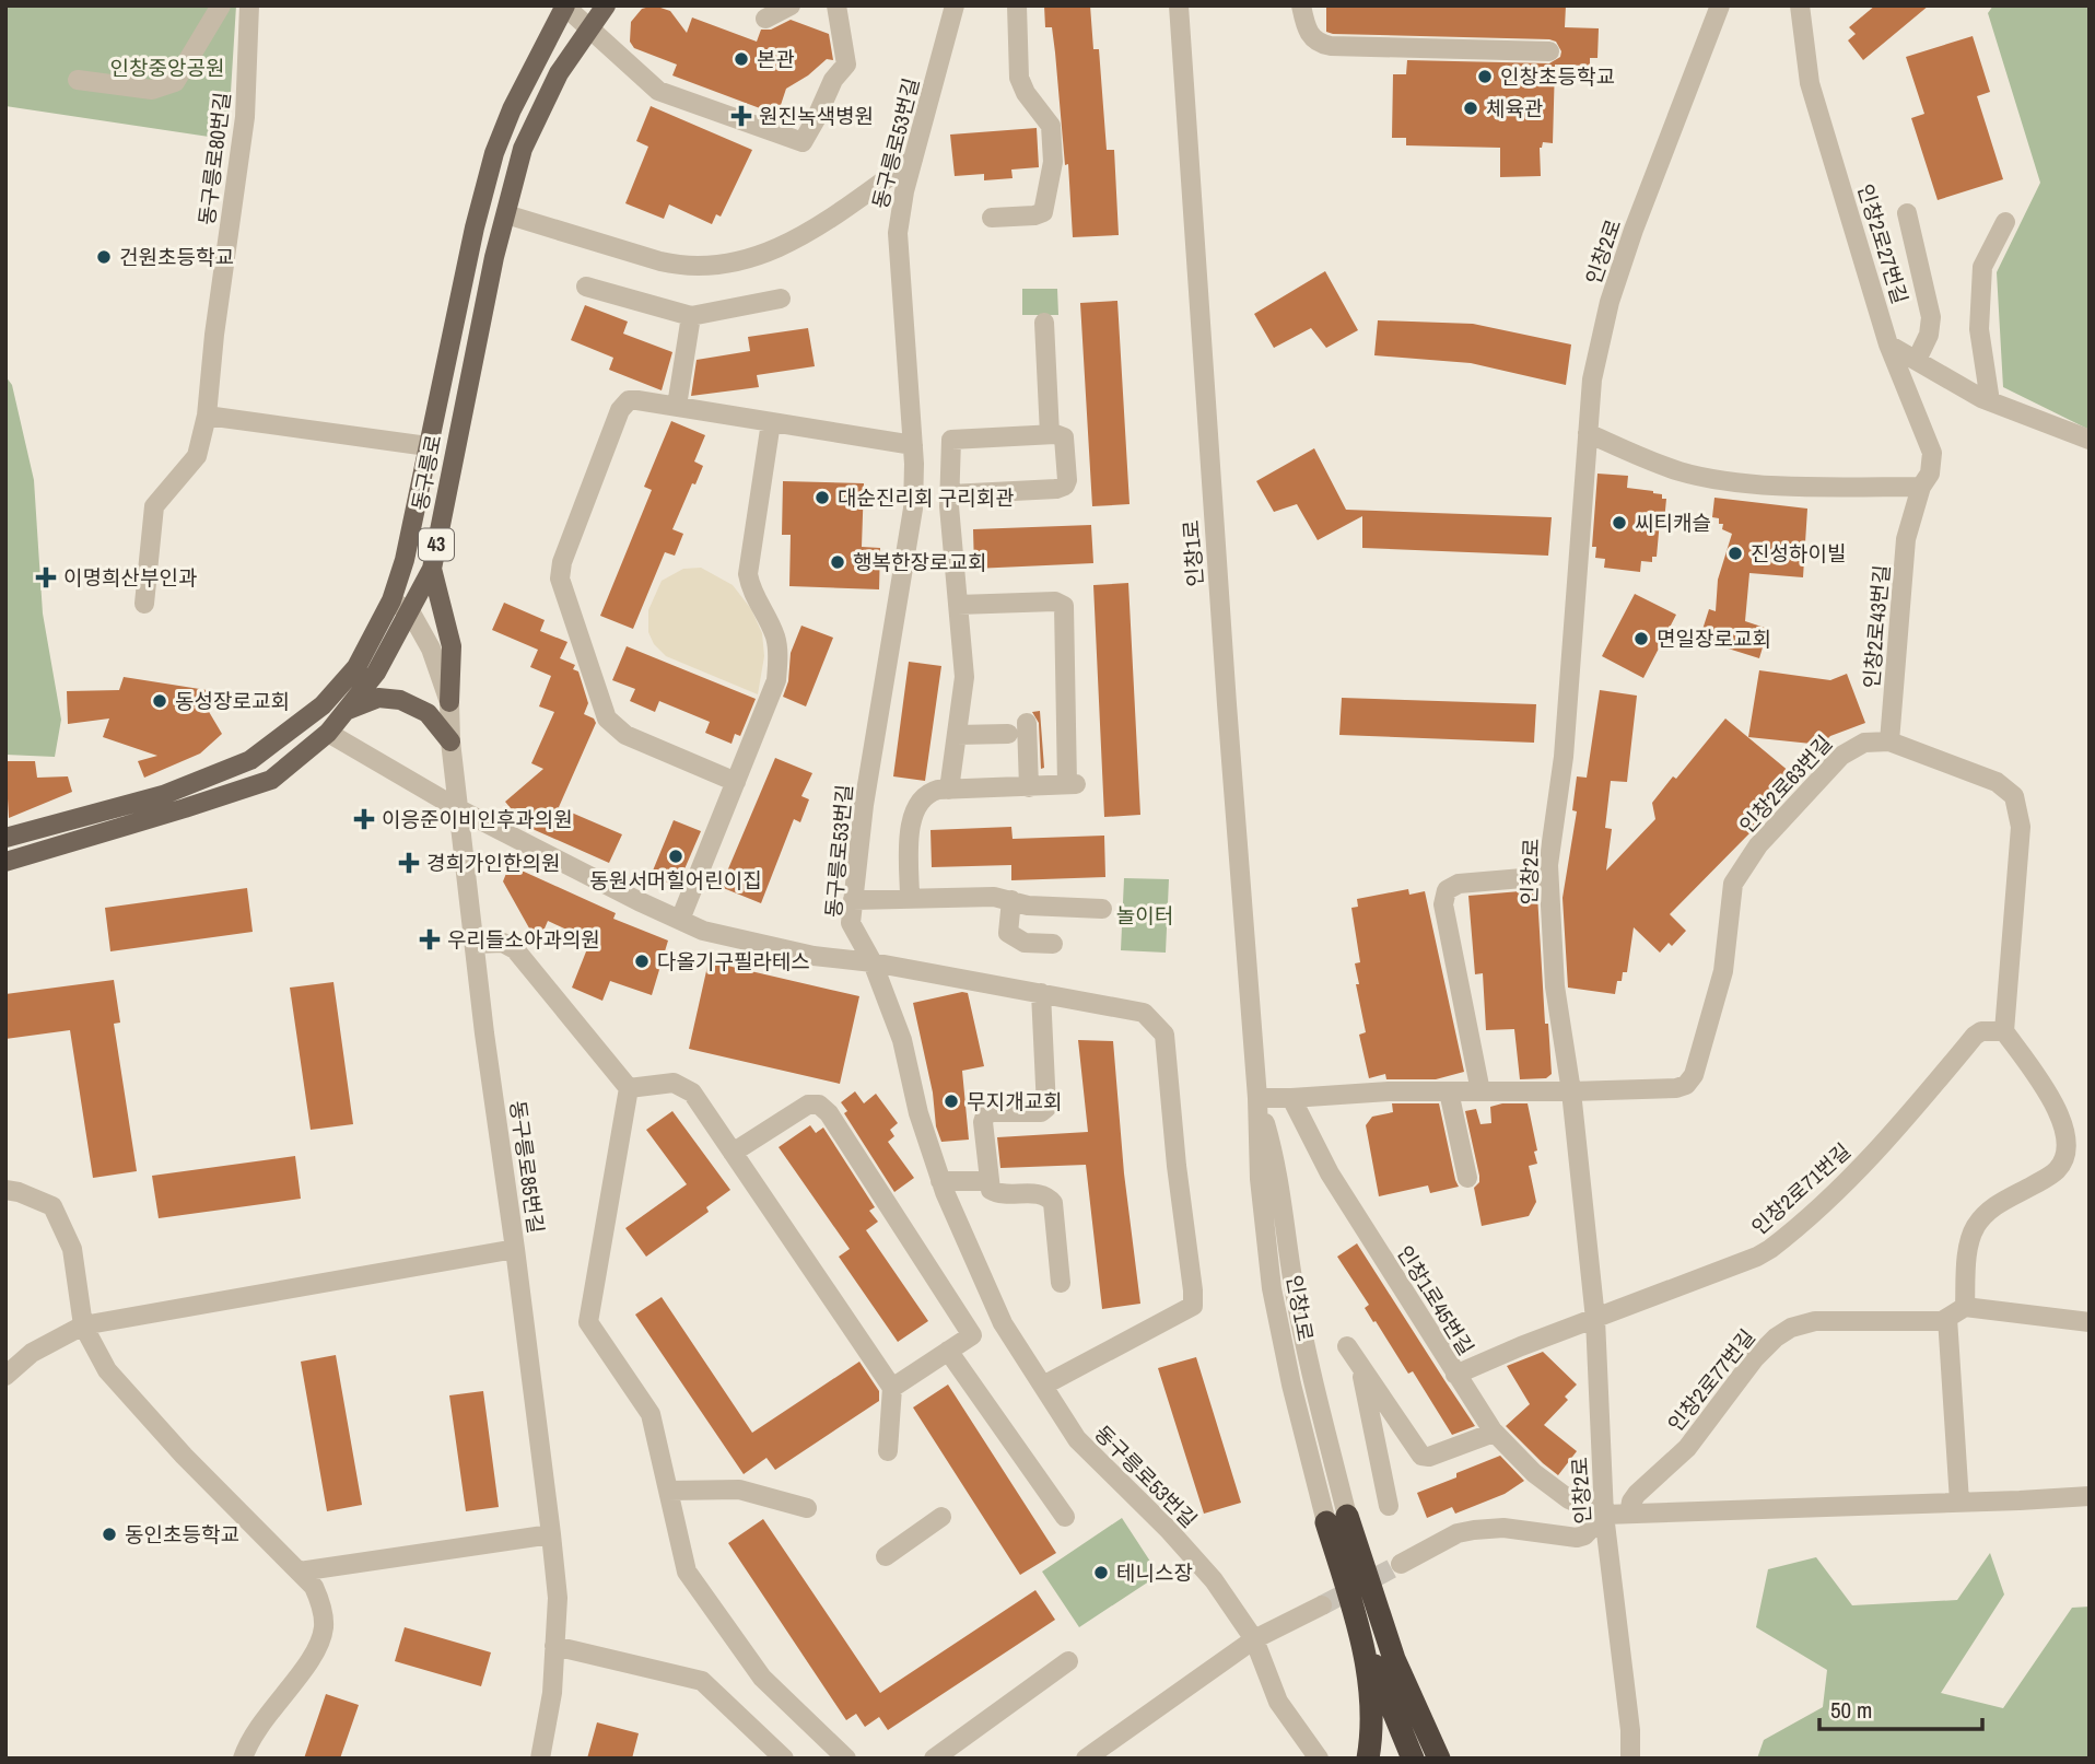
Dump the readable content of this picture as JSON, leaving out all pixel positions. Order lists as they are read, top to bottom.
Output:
{
  "streets": {
    "main road": ["동구릉로", "43"],
    "street": [
      "동구릉로53번길",
      "동구릉로80번길",
      "인창2로27번길",
      "인창2로",
      "인창1로",
      "인창2로43번길",
      "인창2로63번길",
      "동구릉로85번길",
      "인창2로71번길",
      "인창1로45번길",
      "인창2로77번길"
    ]
  },
  "crossings": [
    ["인창2로27번길", "인창2로43번길"],
    ["인창2로", "인창2로63번길"],
    ["인창2로", "인창2로71번길"],
    ["인창2로", "인창1로45번길"],
    ["동구릉로", "동구릉로85번길"],
    ["인창2로43번길", "인창2로63번길"],
    ["인창2로71번길", "인창1로45번길"]
  ],
  "parks": ["인창중앙공원", "놀이터"],
  "places": {
    "other": [
      "본관",
      "인창초등학교",
      "체육관",
      "건원초등학교",
      "대순진리회 구리회관",
      "씨티캐슬",
      "진성하이빌",
      "행복한장로교회",
      "면일장로교회",
      "동성장로교회",
      "동원서머힐어린이집",
      "다올기구필라테스",
      "무지개교회",
      "동인초등학교",
      "테니스장"
    ],
    "health": [
      "원진녹색병원",
      "이명희산부인과",
      "이응준이비인후과의원",
      "경희가인한의원",
      "우리들소아과의원"
    ]
  },
  "scale_bar": "50 m"
}
